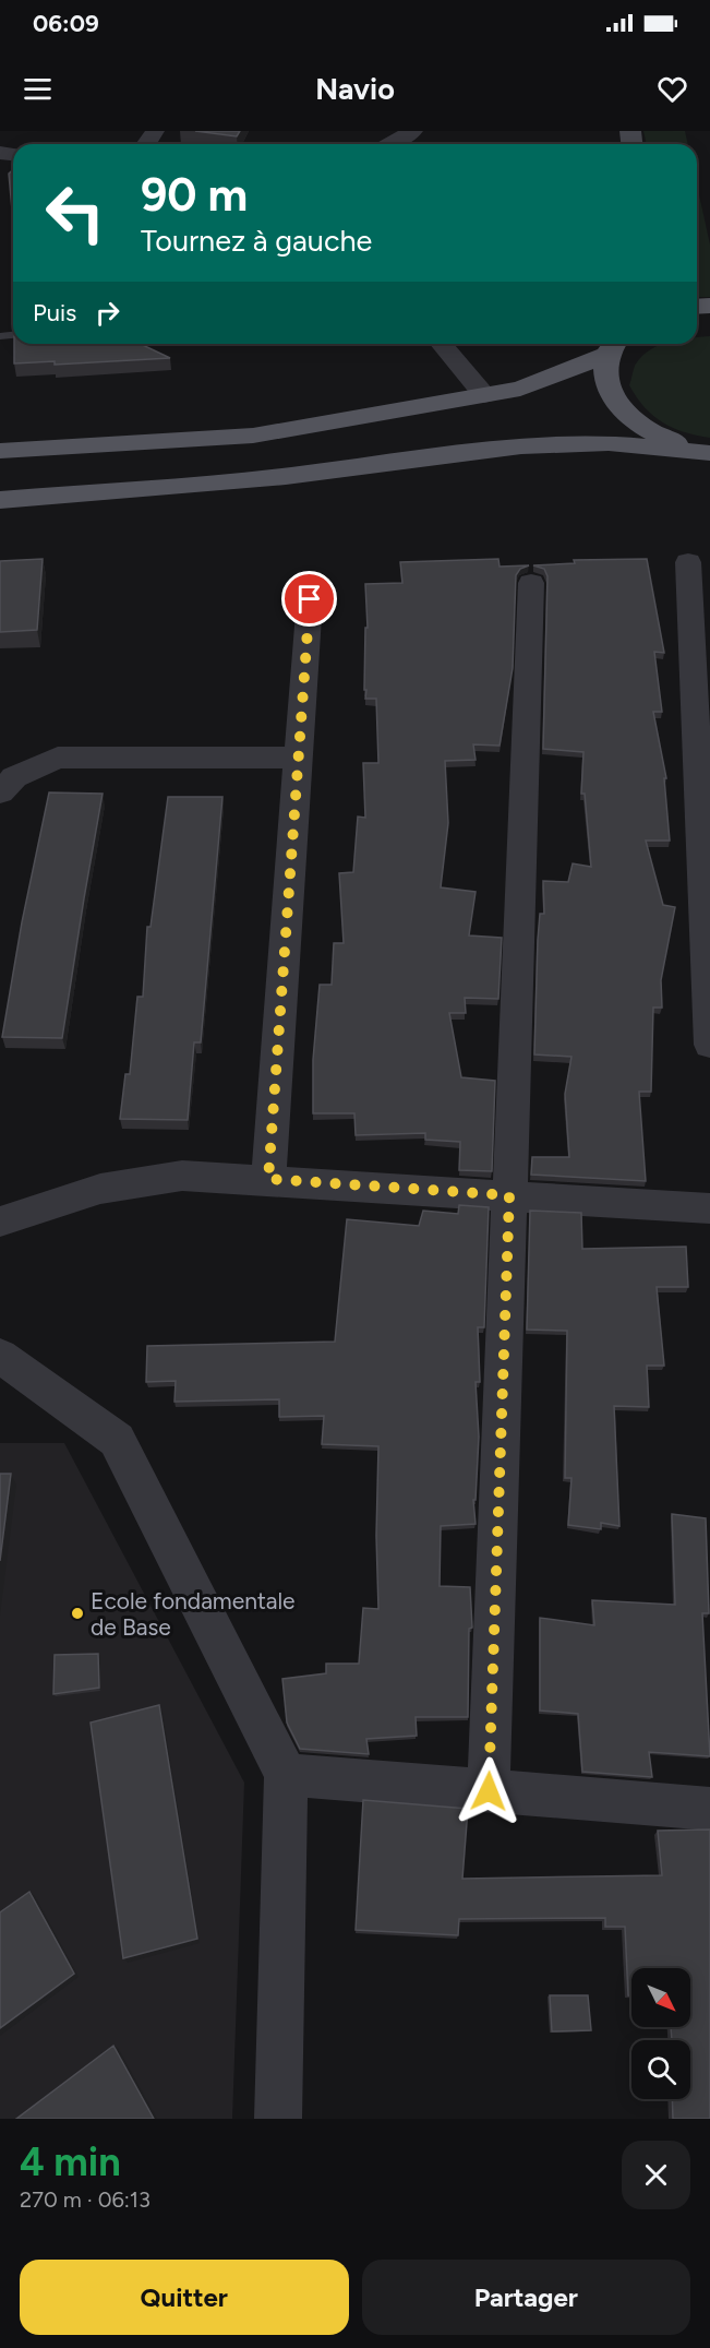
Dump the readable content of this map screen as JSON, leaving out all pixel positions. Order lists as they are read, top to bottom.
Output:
{
  "places": ["Ecole fondamentale de Base"],
  "north": "bottom right",
  "page": {
    "status": "06:09",
    "header": "Navio",
    "turn": ["90 m", "Tournez à gauche"],
    "then": "Puis",
    "heading": ["4 min", "270 m · 06:13"],
    "buttons": ["Quitter", "Partager"]
  }
}
